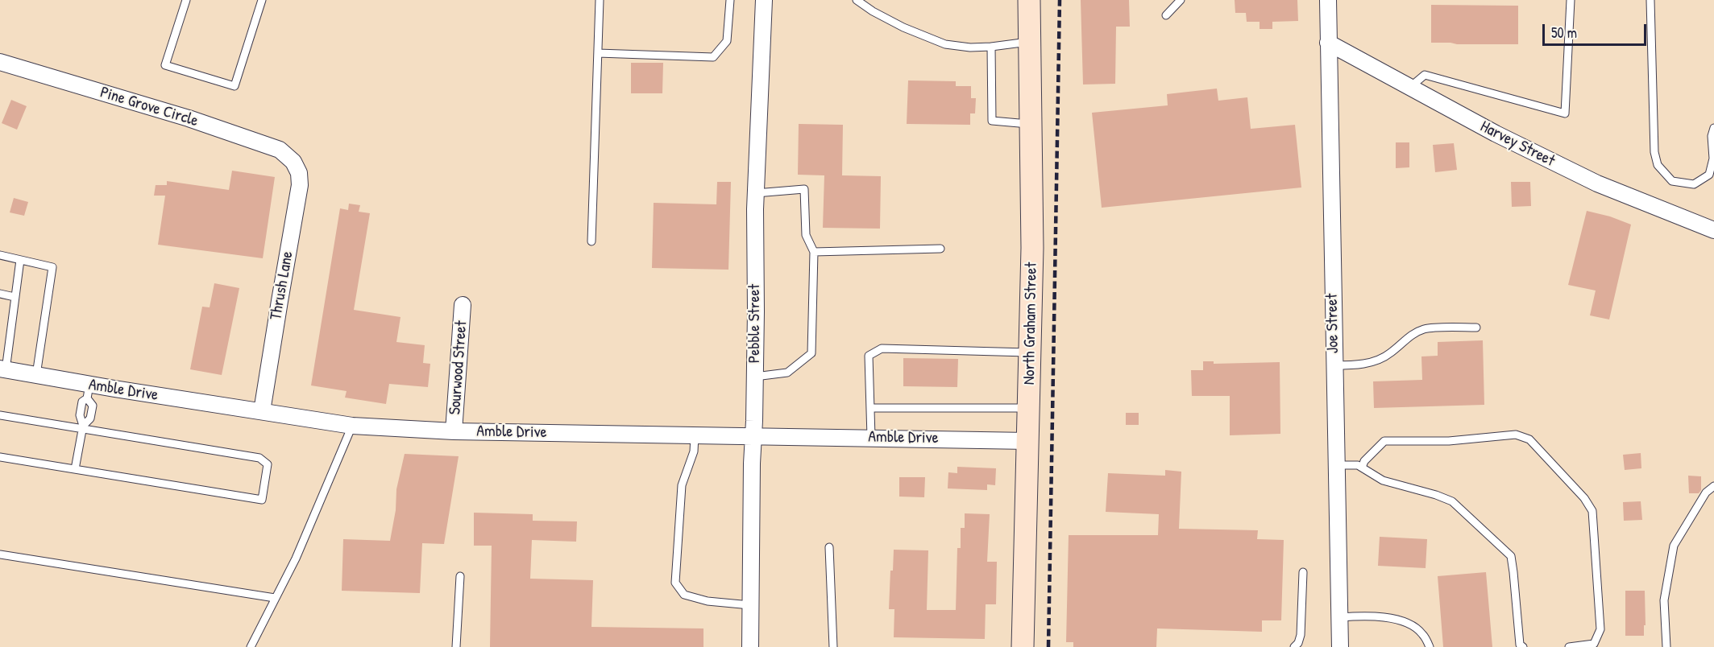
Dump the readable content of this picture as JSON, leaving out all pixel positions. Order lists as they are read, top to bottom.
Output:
{
  "streets": {
    "main road": ["North Graham Street"],
    "street": [
      "Pine Grove Circle",
      "Harvey Street",
      "Thrush Lane",
      "Pebble Street",
      "Joe Street",
      "Sourwood Street",
      "Amble Drive"
    ]
  },
  "crossings": [
    ["Pine Grove Circle", "Thrush Lane"],
    ["Harvey Street", "Joe Street"],
    ["Thrush Lane", "Amble Drive"],
    ["Pebble Street", "Amble Drive"],
    ["North Graham Street", "Amble Drive"],
    ["Sourwood Street", "Amble Drive"]
  ],
  "scale_bar": "50 m"
}
